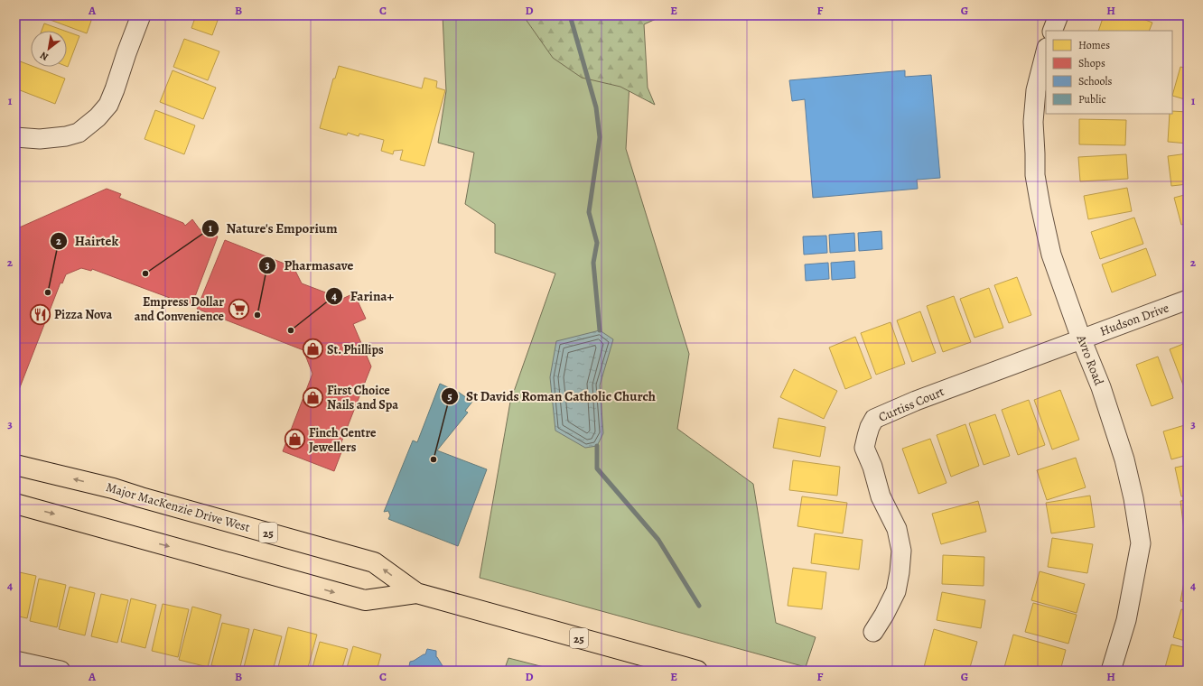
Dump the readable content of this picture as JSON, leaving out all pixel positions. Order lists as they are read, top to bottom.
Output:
{
  "streets": {
    "main road": ["Major MacKenzie Drive West", "25"],
    "street": ["Hudson Drive", "Avro Road", "Curtiss Court"]
  },
  "crossings": [
    ["Hudson Drive", "Avro Road"],
    ["Hudson Drive", "Curtiss Court"],
    ["Avro Road", "Curtiss Court"]
  ],
  "places": {
    "other": [
      "Nature's Emporium",
      "Hairtek",
      "Pharmasave",
      "Farina+",
      "St Davids Roman Catholic Church"
    ],
    "supermarket": ["Empress Dollar and Convenience"],
    "restaurant": ["Pizza Nova"],
    "shop": ["St. Phillips", "First Choice Nails and Spa", "Finch Centre Jewellers"]
  },
  "legend": [
    "Homes",
    "Shops",
    "Schools",
    "Public"
  ],
  "north": "bottom left",
  "grid": {
    "columns": [
      "A",
      "B",
      "C",
      "D",
      "E",
      "F",
      "G",
      "H"
    ],
    "rows": [
      "1",
      "2",
      "3",
      "4"
    ]
  }
}
